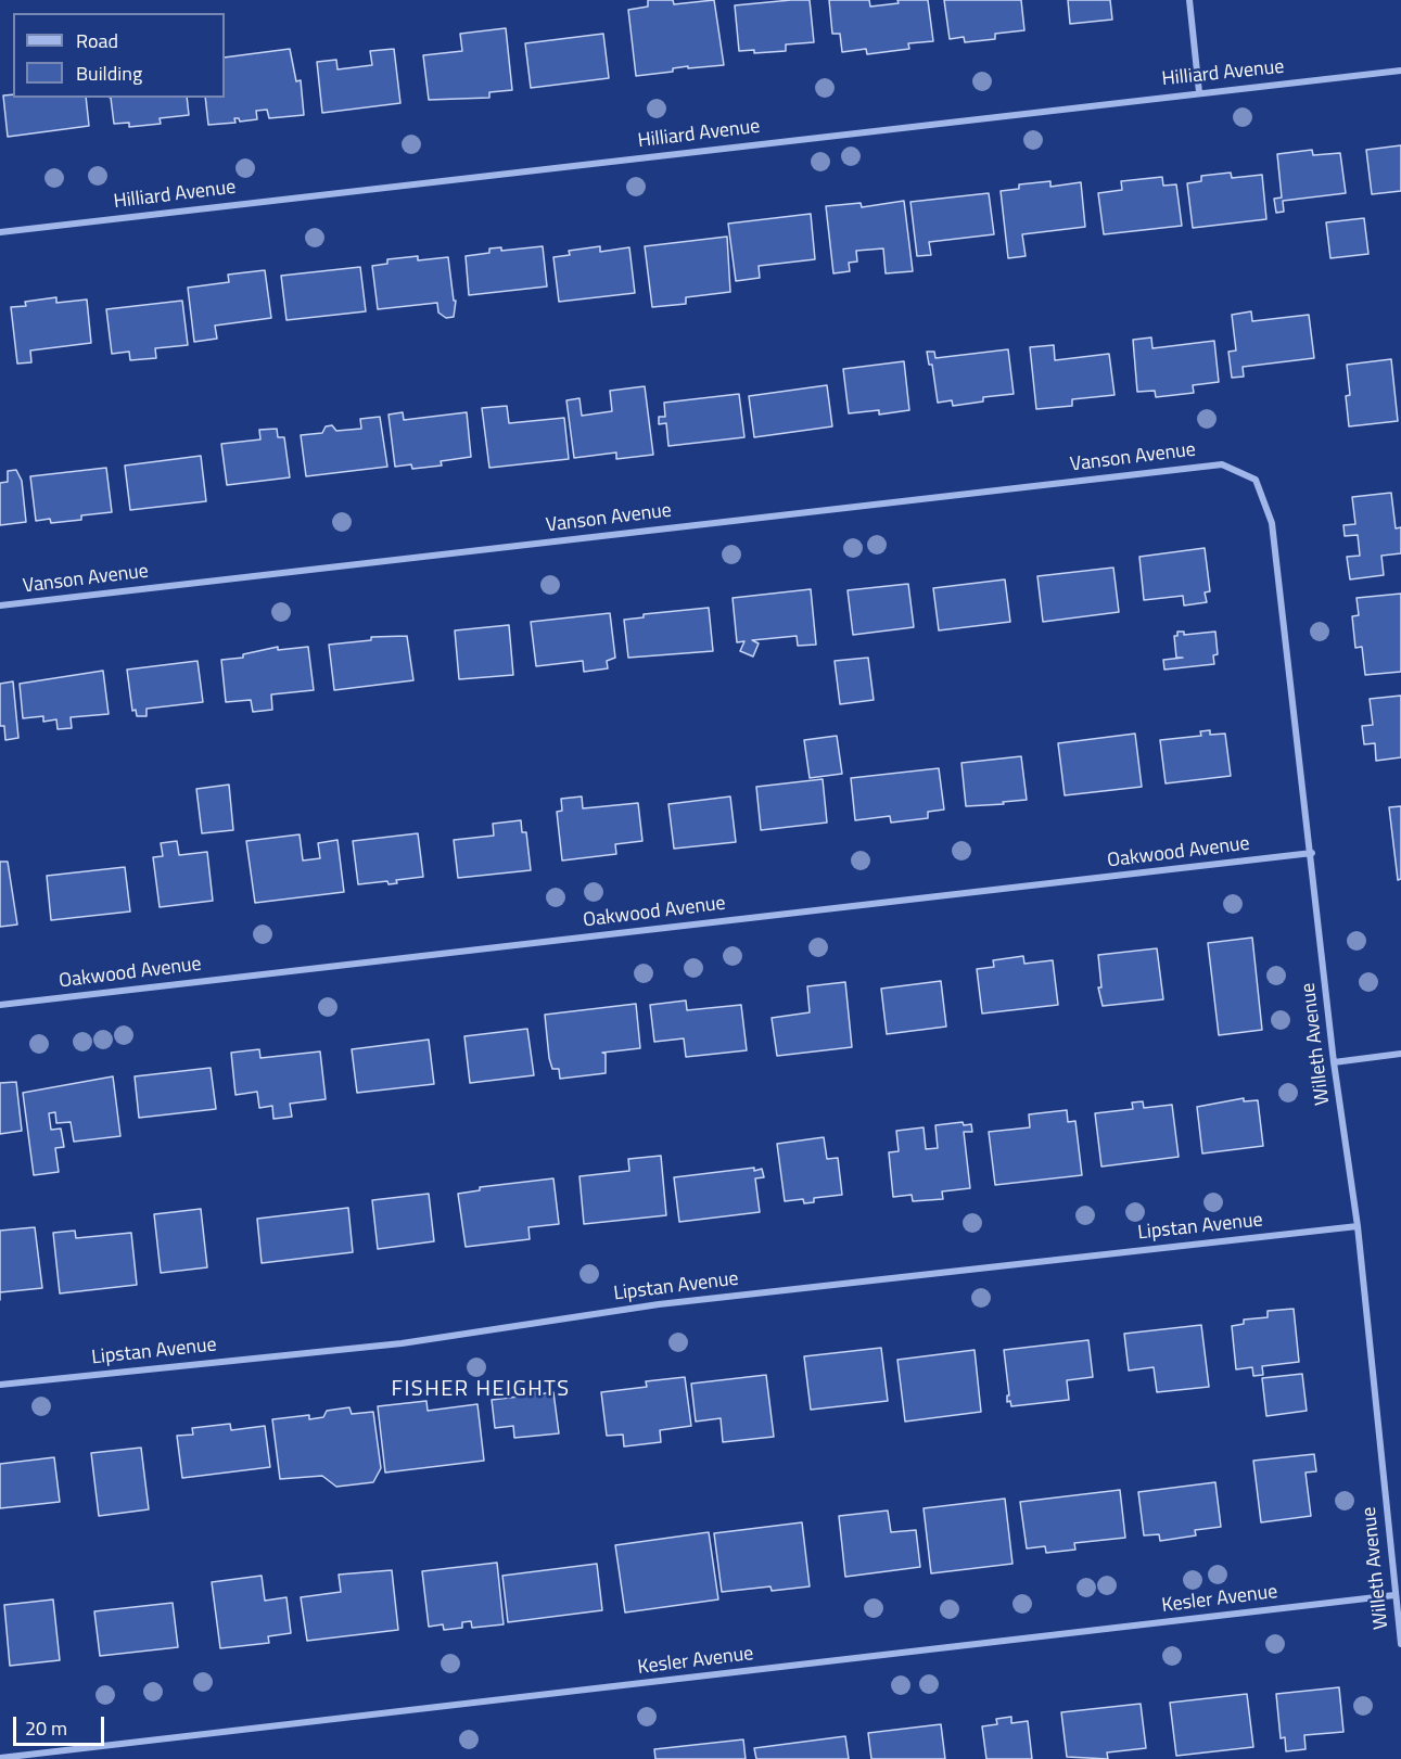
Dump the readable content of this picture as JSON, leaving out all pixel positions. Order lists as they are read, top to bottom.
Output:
{
  "streets": {
    "street": [
      "Hilliard Avenue",
      "Vanson Avenue",
      "Oakwood Avenue",
      "Willeth Avenue",
      "Lipstan Avenue",
      "Kesler Avenue"
    ]
  },
  "crossings": [
    ["Vanson Avenue", "Willeth Avenue"],
    ["Oakwood Avenue", "Willeth Avenue"],
    ["Willeth Avenue", "Lipstan Avenue"],
    ["Willeth Avenue", "Kesler Avenue"]
  ],
  "districts": ["FISHER HEIGHTS"],
  "legend": ["Road", "Building"],
  "scale_bar": "20 m"
}
